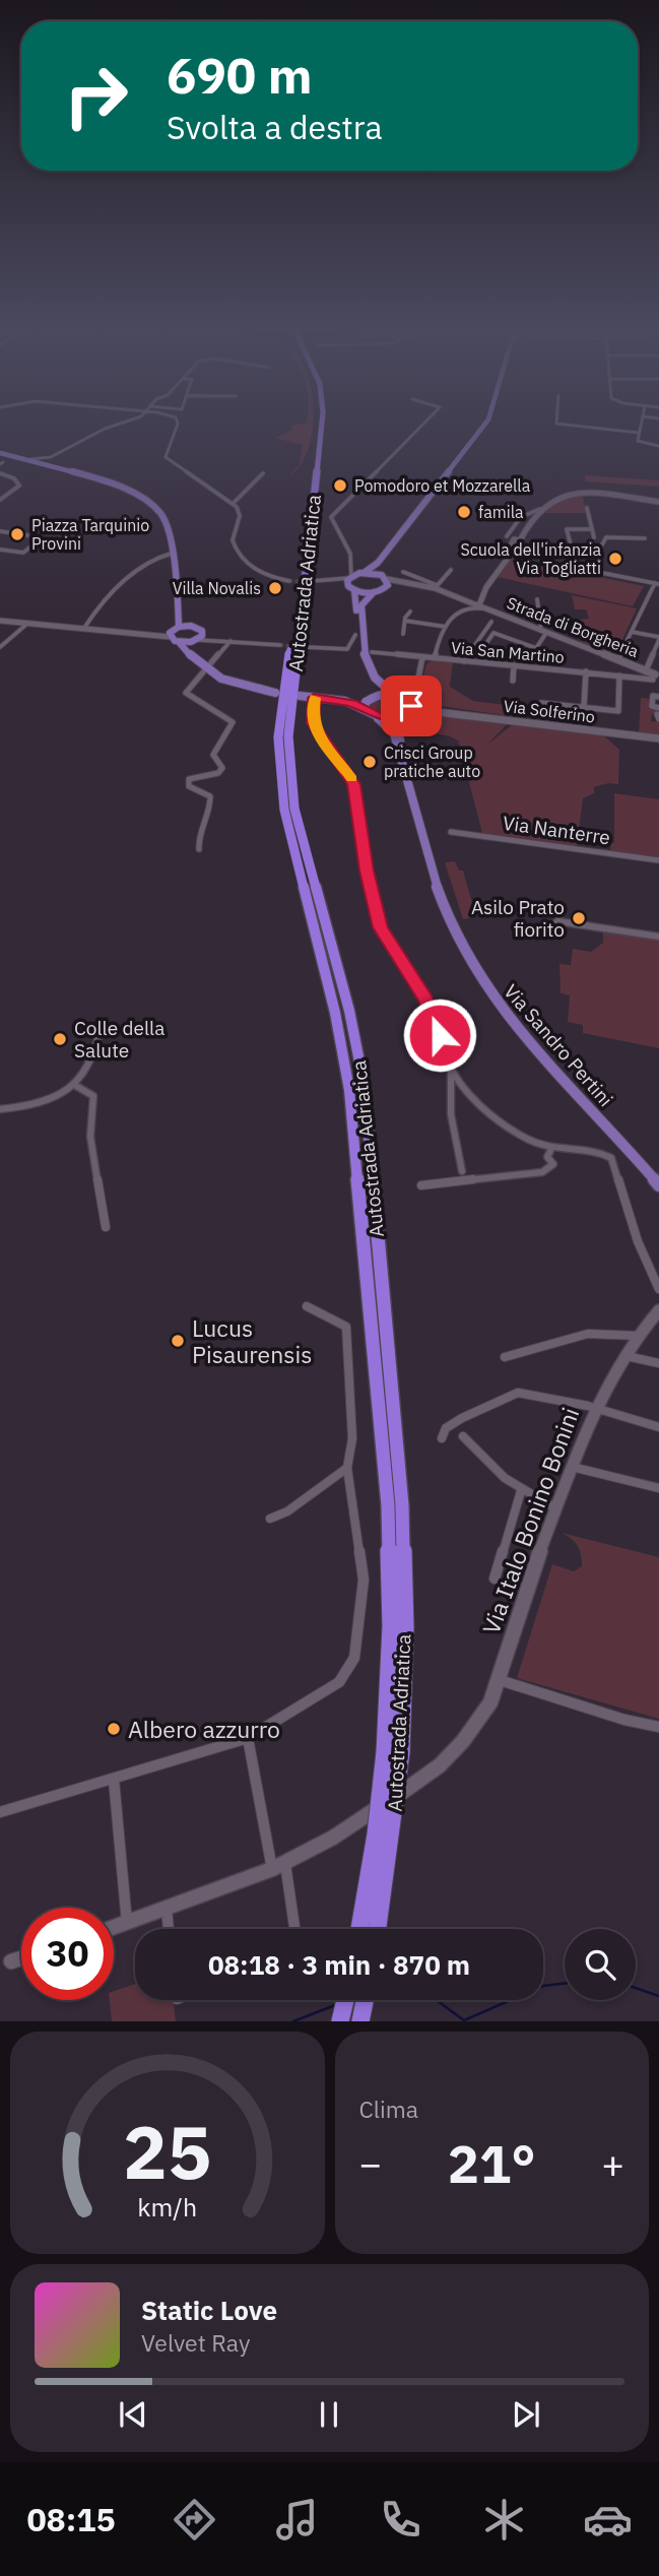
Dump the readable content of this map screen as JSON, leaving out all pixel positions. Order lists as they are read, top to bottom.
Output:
{
  "streets": {
    "highway": ["Autostrada Adriatica"],
    "main road": ["Via Sandro Pertini", "Via Italo Bonino Bonini"],
    "street": [
      "Strada di Borgheria",
      "Via San Martino",
      "Via Solferino",
      "Via Nanterre"
    ]
  },
  "crossings": [
    ["Strada di Borgheria", "Via San Martino"],
    ["Via Solferino", "Via Sandro Pertini"]
  ],
  "places": [
    "Pomodoro et Mozzarella",
    "famila",
    "Piazza Tarquinio Provini",
    "Scuola dell'infanzia Via Togliatti",
    "Villa Novalis",
    "Crisci Group pratiche auto",
    "Asilo Prato fiorito",
    "Colle della Salute",
    "Lucus Pisaurensis",
    "Albero azzurro"
  ],
  "page": {
    "turn": ["690 m", "Svolta a destra"],
    "limit": "30",
    "trip": "08:18 · 3 min · 870 m",
    "tile": "Clima",
    "heat": ["−", "21°", "+"],
    "song": ["Static Love", "Velvet Ray"],
    "tabs": "08:15",
    "gauge": ["25", "km/h"]
  }
}
